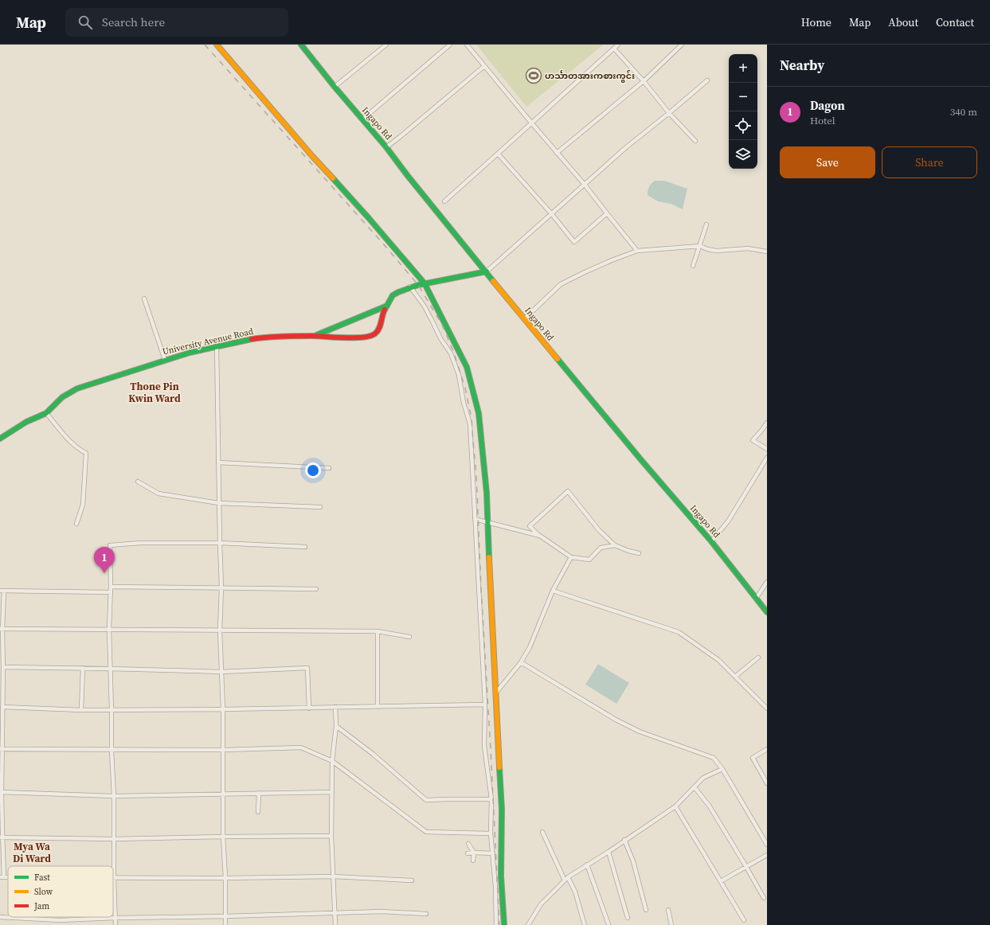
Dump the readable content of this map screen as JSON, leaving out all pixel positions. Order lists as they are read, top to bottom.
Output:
{
  "streets": {
    "main road": ["Ingapo Rd", "University Avenue Road"]
  },
  "crossings": [
    ["Ingapo Rd", "University Avenue Road"]
  ],
  "districts": ["Thone Pin Kwin Ward", "Mya Wa Di Ward"],
  "places": {
    "sports": ["ဟင်္သာတအားကစားကွင်း"]
  },
  "legend": ["Fast", "Slow", "Jam"],
  "page": {
    "header": "Map",
    "search": "Search here",
    "nav": [
      "Home",
      "Map",
      "About",
      "Contact"
    ],
    "heading": "Nearby",
    "map_buttons": ["+", "−"],
    "list": [
      {
        "mark": "1",
        "name": "Dagon",
        "note": "Hotel",
        "value": "340 m"
      }
    ],
    "buttons": ["Save", "Share"],
    "pins": "1"
  }
}
